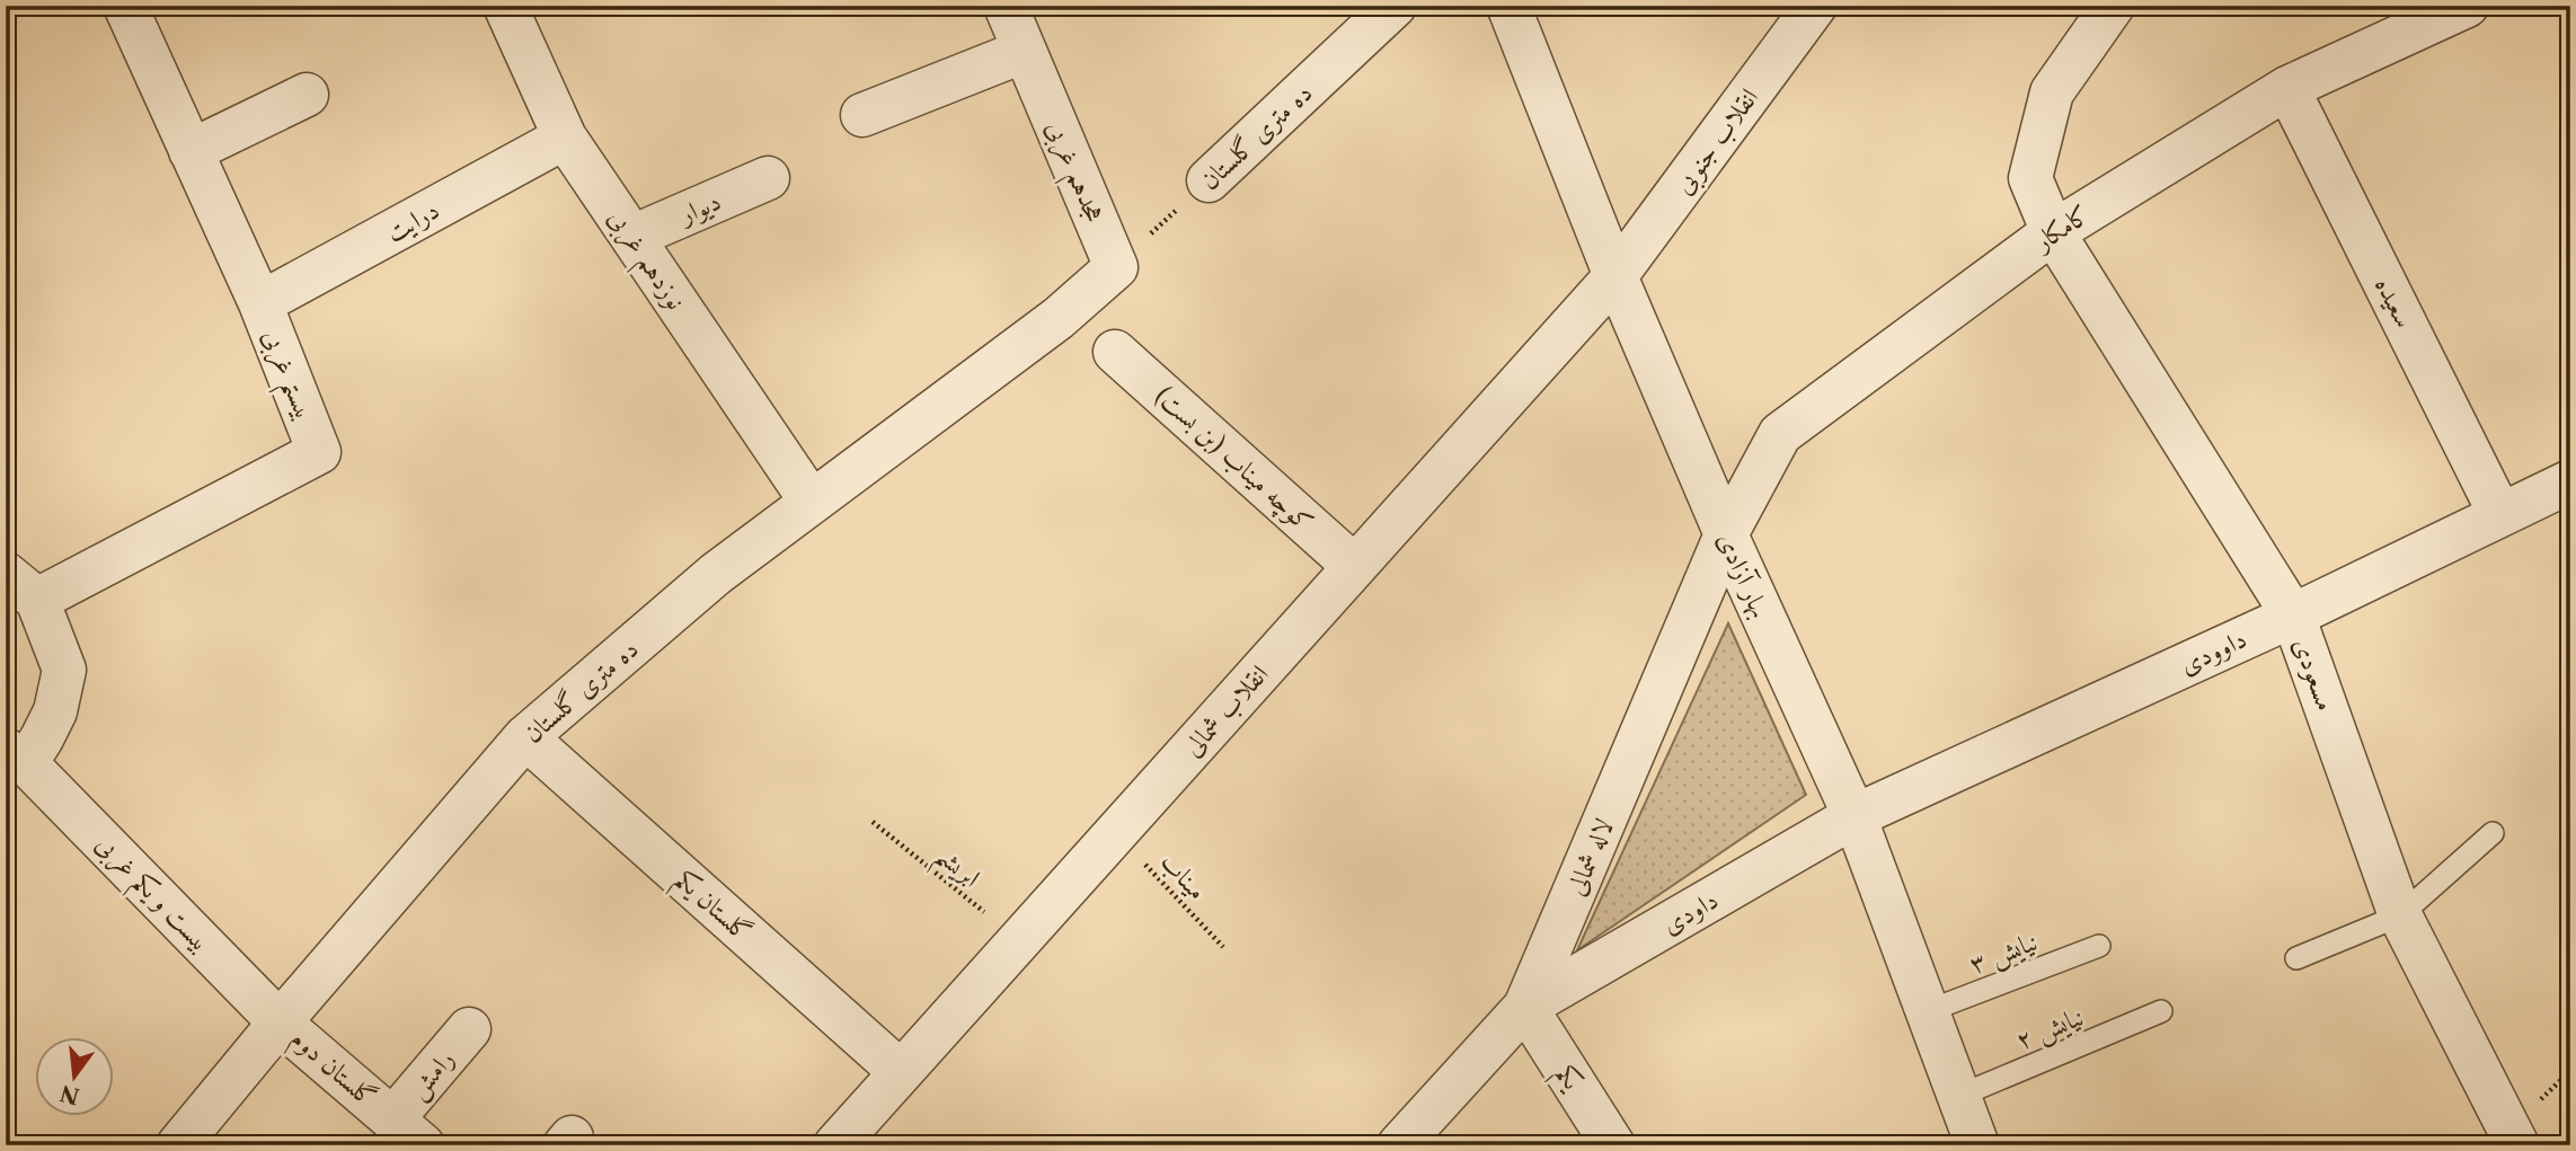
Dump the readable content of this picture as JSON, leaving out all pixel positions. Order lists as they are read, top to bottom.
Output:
{
  "streets": {
    "street": [
      "ده متری گلستان",
      "انقلاب جنوبی",
      "هجدهم غربی",
      "دیوار",
      "درایت",
      "کامکار",
      "نوزدهم غربی",
      "سعیده",
      "بیستم غربی",
      "کوچه میناب (بن بست)",
      "بهار آزادی",
      "داوودی",
      "مسعودی",
      "انقلاب شمالی",
      "لاله شمالی",
      "بیست و یکم غربی",
      "گلستان یکم",
      "داودی",
      "گلستان دوم",
      "رامش",
      "یکم"
    ],
    "lane": ["نیایش ۳", "نیایش ۲"],
    "path": ["ابریشم", "میناب"]
  },
  "crossings": [
    ["ده متری گلستان", "هجدهم غربی"],
    ["ده متری گلستان", "نوزدهم غربی"],
    ["ده متری گلستان", "بیست و یکم غربی"],
    ["ده متری گلستان", "گلستان یکم"],
    ["ده متری گلستان", "گلستان دوم"],
    ["انقلاب جنوبی", "بهار آزادی"],
    ["انقلاب جنوبی", "انقلاب شمالی"],
    ["دیوار", "نوزدهم غربی"],
    ["درایت", "نوزدهم غربی"],
    ["درایت", "بیستم غربی"],
    ["کامکار", "سعیده"],
    ["کامکار", "بهار آزادی"],
    ["کامکار", "مسعودی"],
    ["کامکار", "لاله شمالی"],
    ["سعیده", "داوودی"],
    ["کوچه میناب (بن بست)", "انقلاب شمالی"],
    ["بهار آزادی", "داوودی"],
    ["بهار آزادی", "انقلاب شمالی"],
    ["بهار آزادی", "لاله شمالی"],
    ["بهار آزادی", "داودی"],
    ["بهار آزادی", "نیایش ۳"],
    ["بهار آزادی", "نیایش ۲"],
    ["داوودی", "مسعودی"],
    ["داوودی", "داودی"],
    ["انقلاب شمالی", "ابریشم"],
    ["انقلاب شمالی", "میناب"],
    ["انقلاب شمالی", "گلستان یکم"],
    ["لاله شمالی", "داودی"],
    ["لاله شمالی", "یکم"],
    ["بیست و یکم غربی", "گلستان دوم"],
    ["داودی", "یکم"],
    ["گلستان دوم", "رامش"]
  ],
  "north": "bottom"
}
